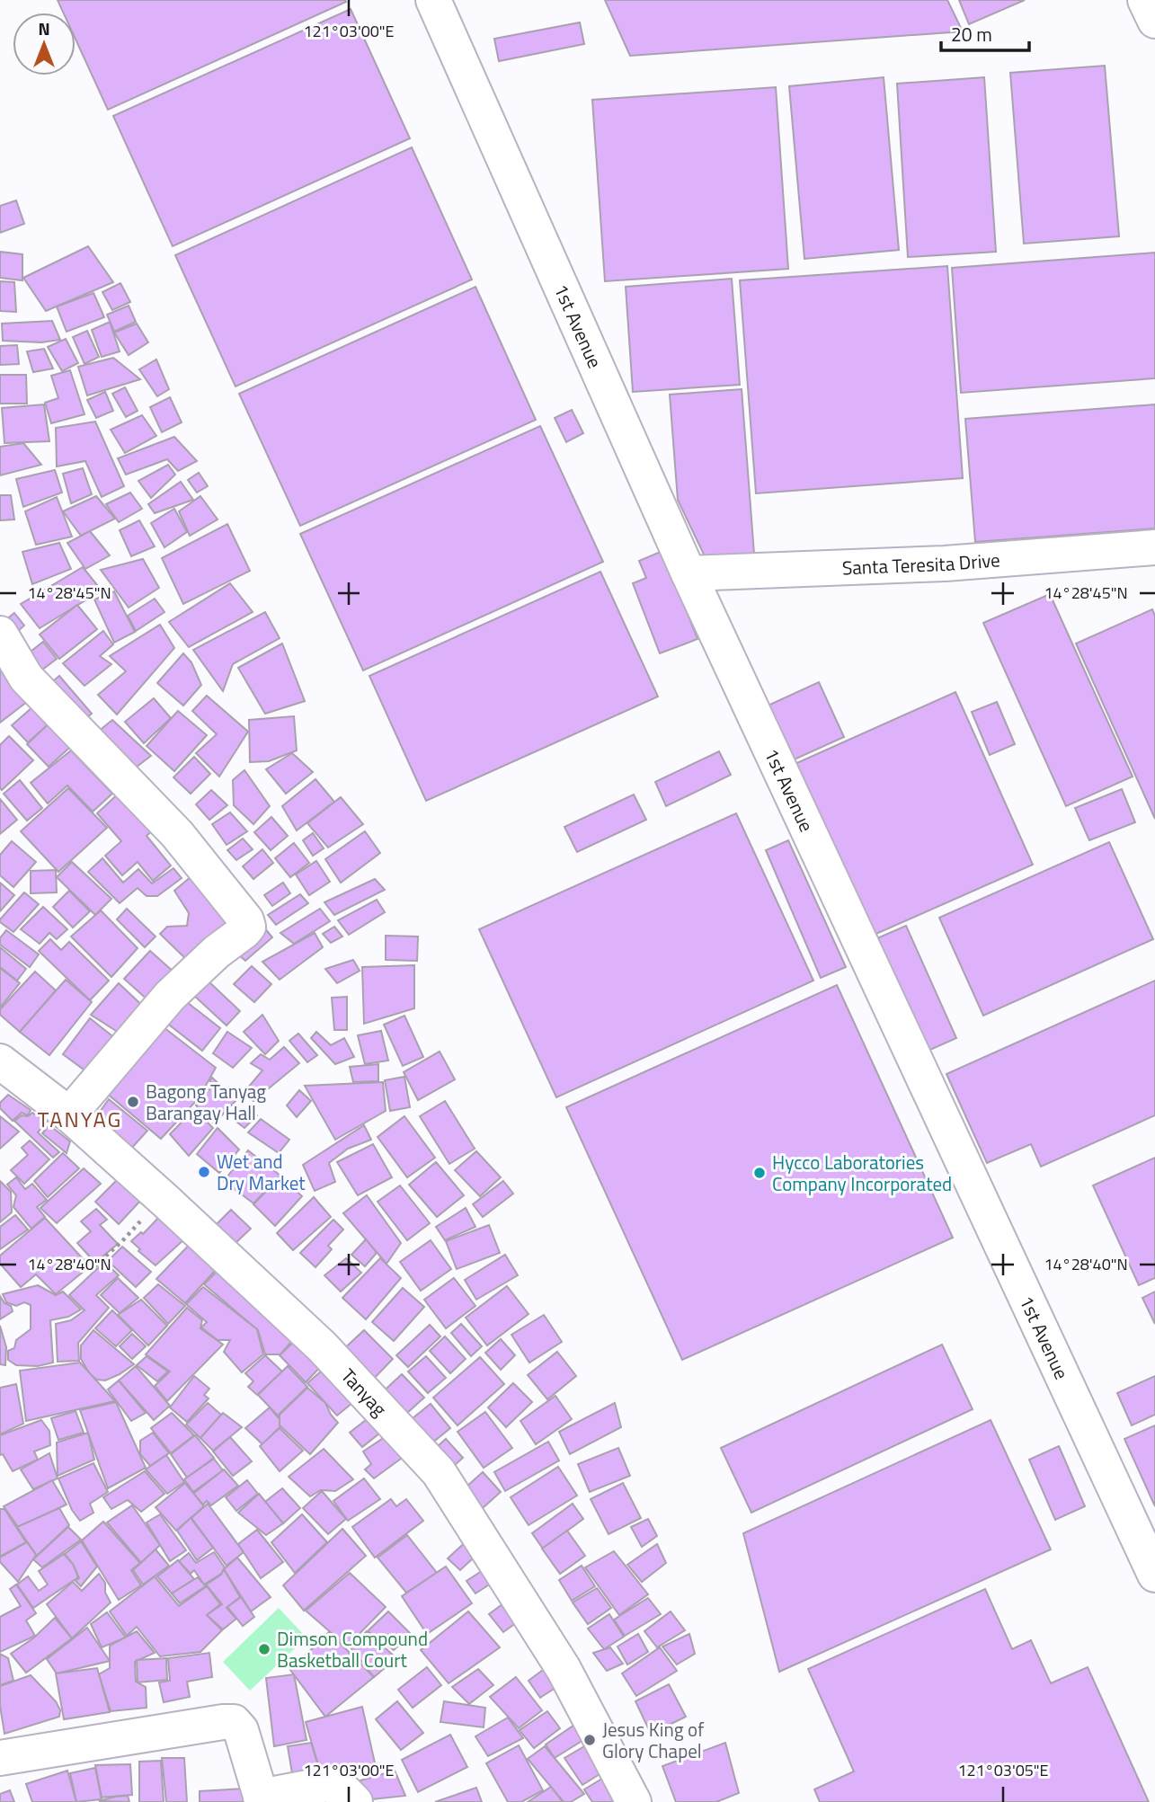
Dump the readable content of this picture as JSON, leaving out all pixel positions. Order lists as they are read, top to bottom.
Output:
{
  "streets": {
    "street": ["1st Avenue", "Santa Teresita Drive", "Tanyag"]
  },
  "crossings": [
    ["1st Avenue", "Santa Teresita Drive"]
  ],
  "districts": ["TANYAG"],
  "places": [
    "Bagong Tanyag Barangay Hall",
    "Wet and Dry Market",
    "Hycco Laboratories Company Incorporated",
    "Dimson Compound Basketball Court",
    "Jesus King of Glory Chapel"
  ],
  "scale_bar": "20 m",
  "north": "top",
  "coordinates": [
    "121°03'00\"E",
    "14°28'45\"N",
    "14°28'40\"N",
    "121°03'05\"E"
  ]
}
